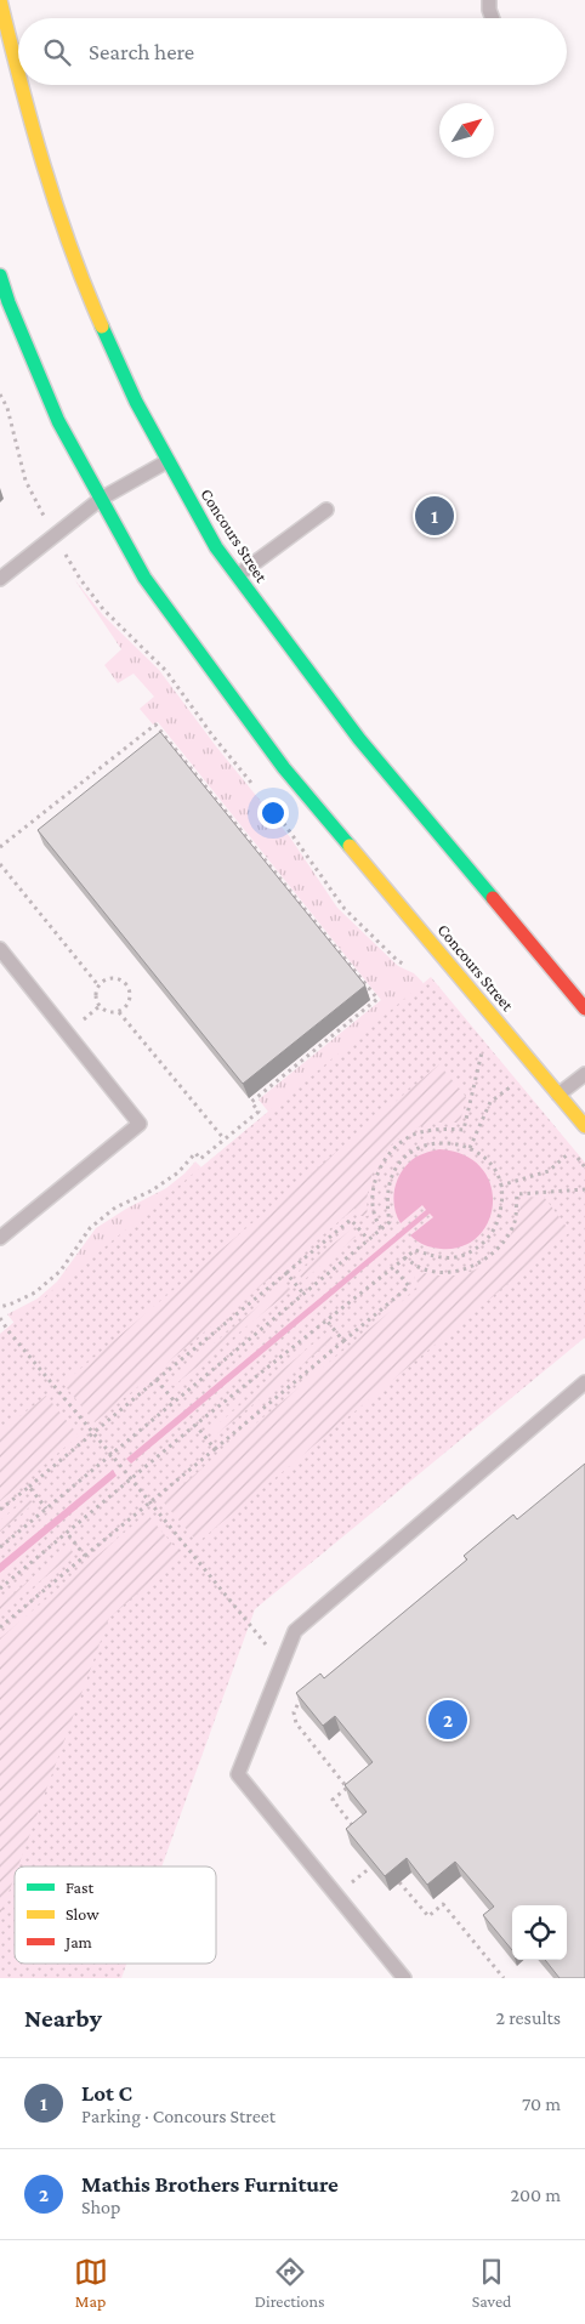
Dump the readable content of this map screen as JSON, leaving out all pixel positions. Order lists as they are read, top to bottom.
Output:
{
  "streets": {
    "street": ["Concours Street"]
  },
  "legend": ["Fast", "Slow", "Jam"],
  "north": "top right",
  "page": {
    "search": "Search here",
    "pins": ["1", "2"],
    "heading": ["Nearby", "2 results"],
    "list": [
      {
        "mark": "1",
        "name": "Lot C",
        "note": "Parking · Concours Street",
        "value": "70 m"
      },
      {
        "mark": "2",
        "name": "Mathis Brothers Furniture",
        "note": "Shop",
        "value": "200 m"
      }
    ],
    "nav": ["Map", "Directions", "Saved"]
  }
}
